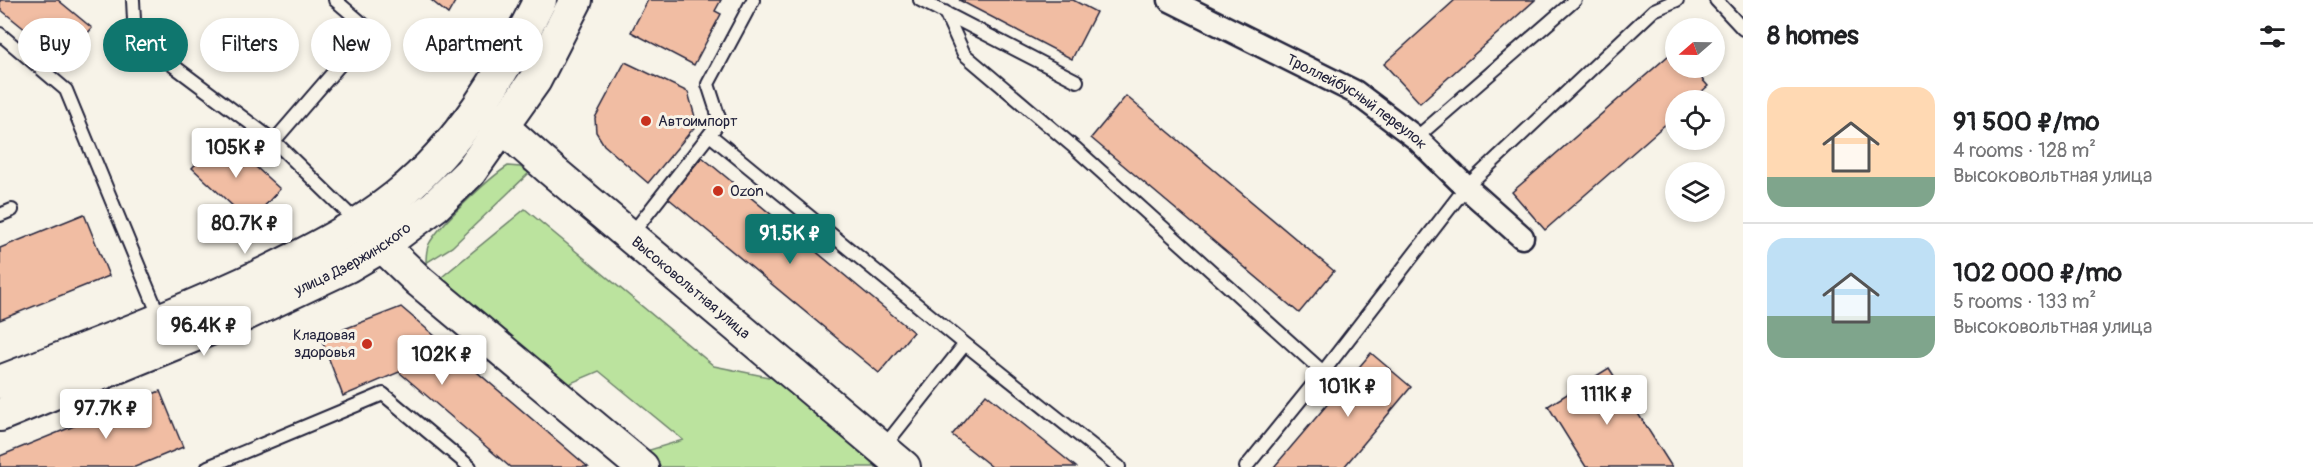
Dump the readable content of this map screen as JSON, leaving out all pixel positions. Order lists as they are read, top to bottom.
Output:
{
  "streets": {
    "main road": ["улица Дзержинского", "Высоковольтная улица"],
    "street": ["Троллейбусный переулок"]
  },
  "crossings": [
    ["улица Дзержинского", "Высоковольтная улица"]
  ],
  "places": ["Автоимпорт", "Ozon", "Кладовая здоровья"],
  "north": "left",
  "page": {
    "heading": "8 homes",
    "chip": [
      "Buy",
      "Rent",
      "Filters",
      "New",
      "Apartment"
    ],
    "list": [
      {
        "name": "91 500 ₽/mo",
        "note": "4 rooms · 128 m² · Высоковольтная улица"
      },
      {
        "name": "102 000 ₽/mo",
        "note": "5 rooms · 133 m² · Высоковольтная улица"
      }
    ],
    "price": [
      "105K ₽",
      "80.7K ₽",
      "91.5K ₽",
      "96.4K ₽",
      "102K ₽",
      "101K ₽",
      "111K ₽",
      "97.7K ₽"
    ]
  }
}
